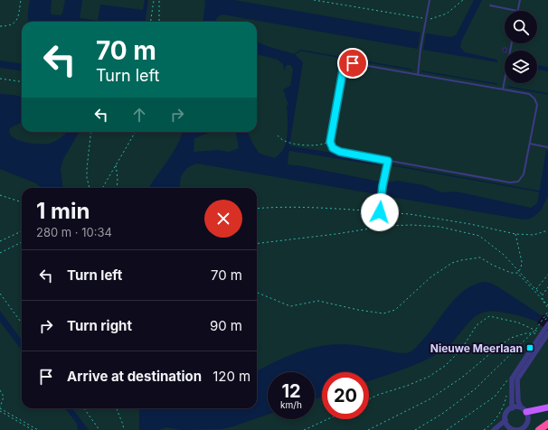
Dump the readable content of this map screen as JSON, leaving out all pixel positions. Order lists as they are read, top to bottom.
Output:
{
  "places": {
    "transit": ["Nieuwe Meerlaan"]
  },
  "page": {
    "turn": ["70 m", "Turn left"],
    "heading": ["1 min", "280 m · 10:34"],
    "list": [
      {
        "name": "Turn left",
        "value": "70 m"
      },
      {
        "name": "Turn right",
        "value": "90 m"
      },
      {
        "name": "Arrive at destination",
        "value": "120 m"
      }
    ],
    "speed": "12 km/h",
    "limit": "20"
  }
}
